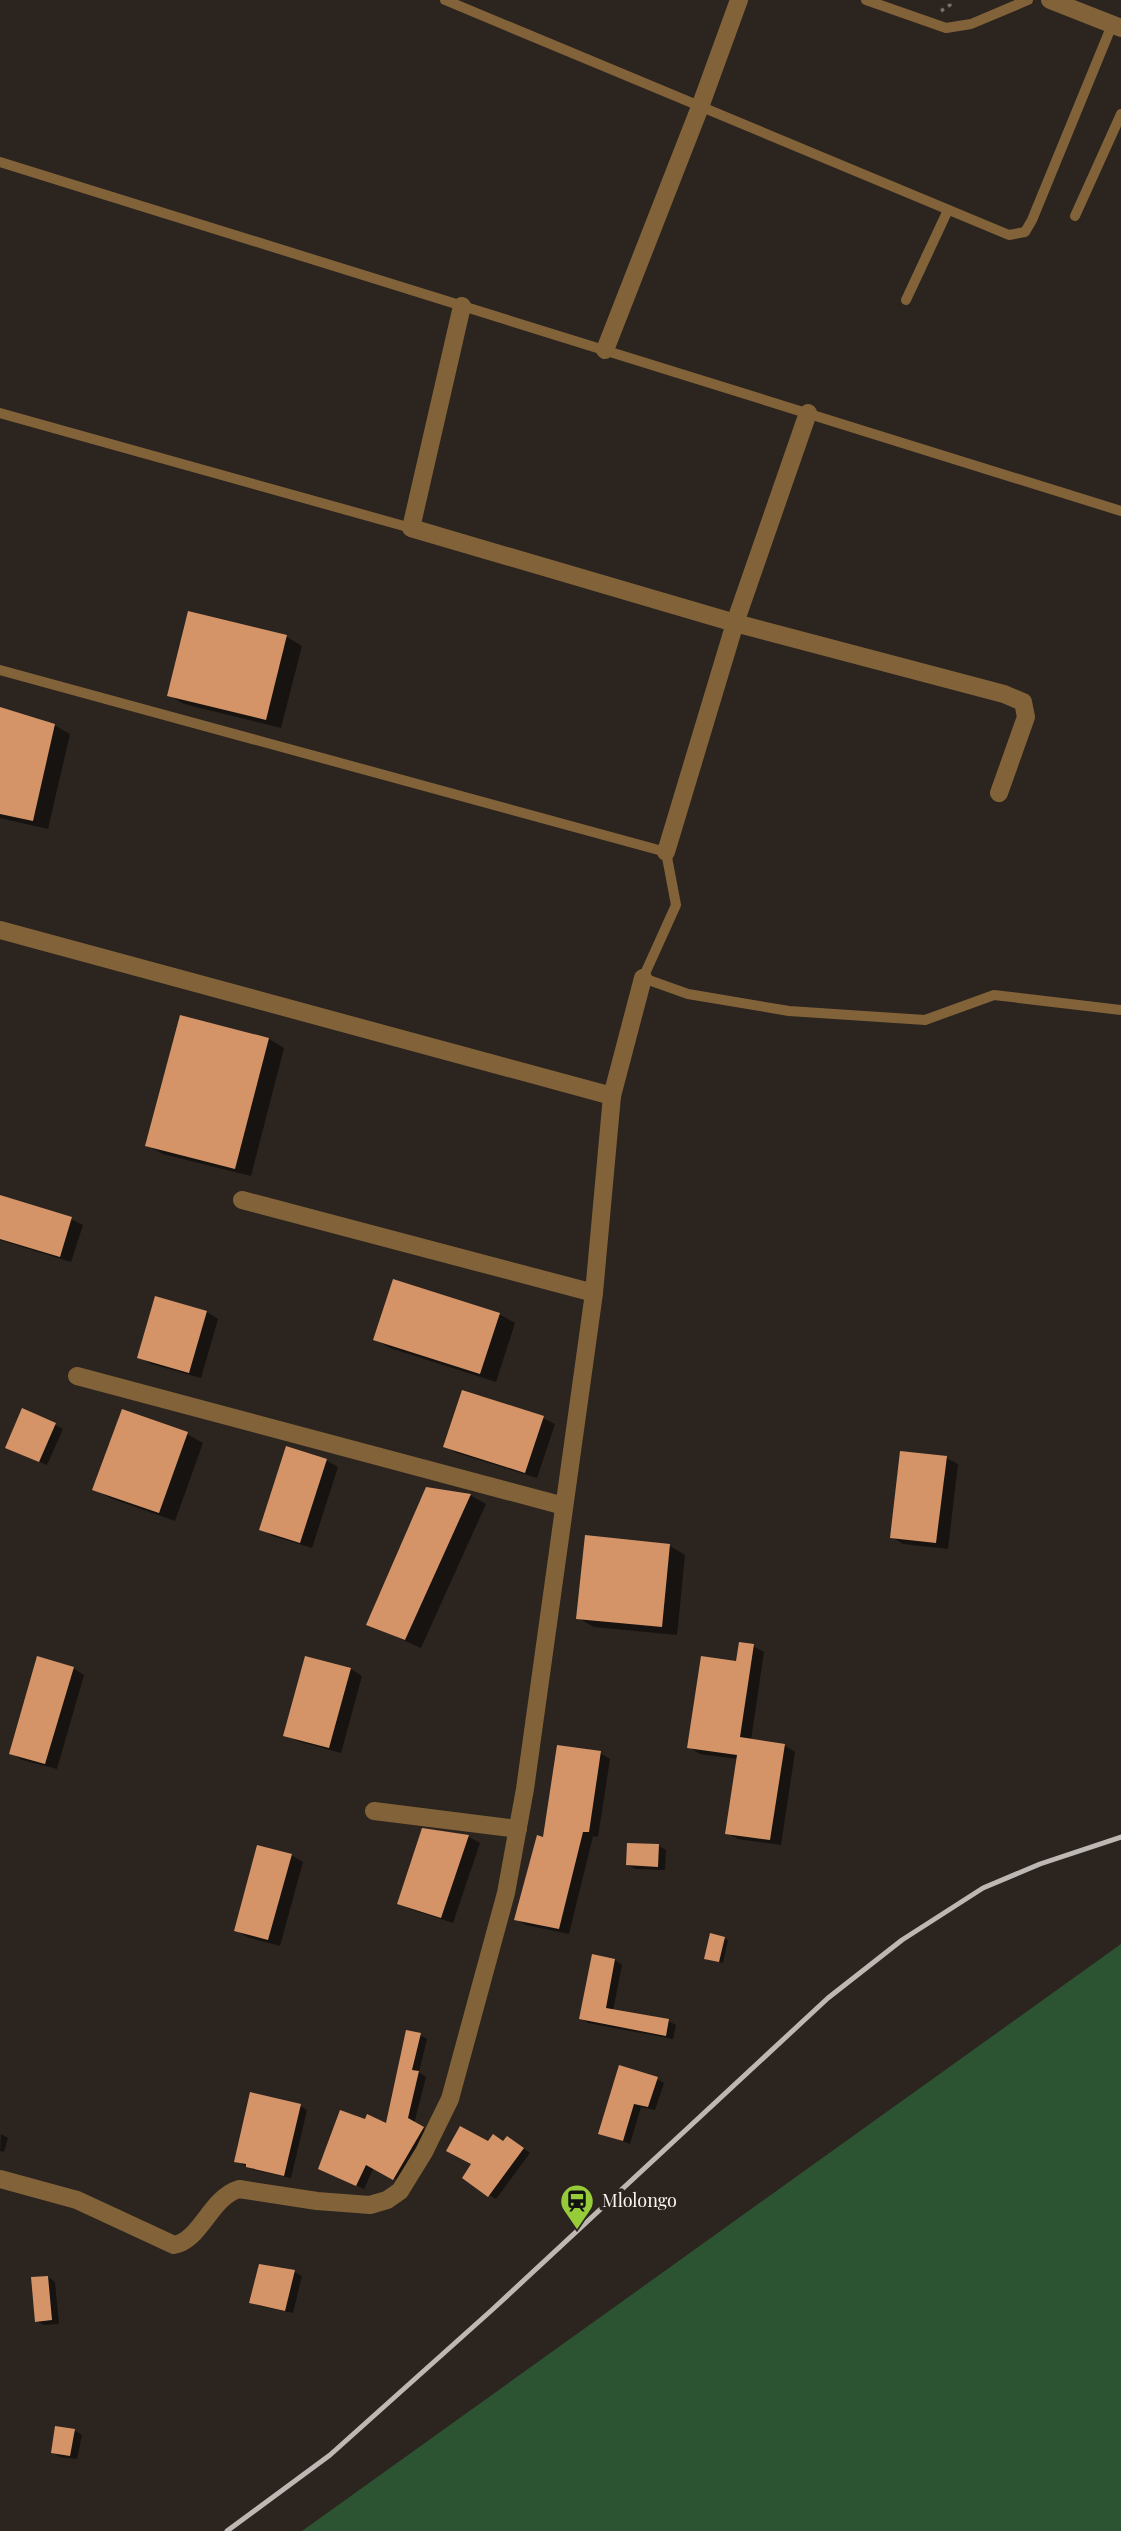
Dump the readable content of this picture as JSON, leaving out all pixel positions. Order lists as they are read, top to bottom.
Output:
{
  "places": {
    "station": ["Mlolongo"]
  }
}
